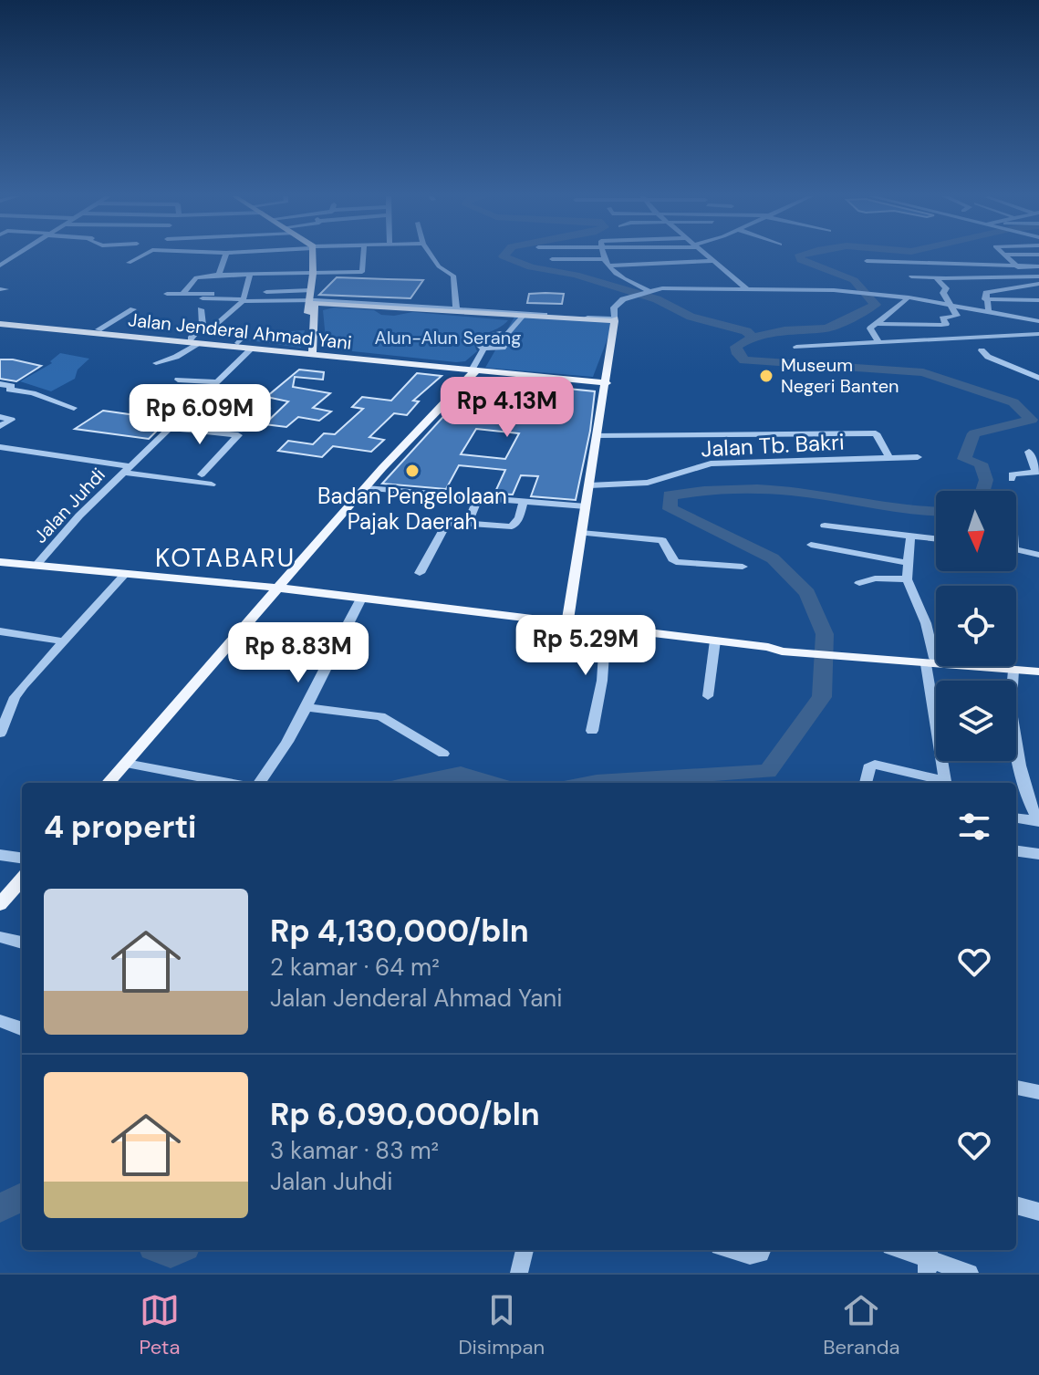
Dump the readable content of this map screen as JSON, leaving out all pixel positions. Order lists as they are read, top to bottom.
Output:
{
  "streets": {
    "main road": ["Jalan Jenderal Ahmad Yani"],
    "street": ["Jalan Tb. Bakri", "Jalan Juhdi"]
  },
  "crossings": [
    ["Jalan Jenderal Ahmad Yani", "Jalan Juhdi"]
  ],
  "districts": ["KOTABARU"],
  "parks": ["Alun-Alun Serang"],
  "places": ["Museum Negeri Banten", "Badan Pengelolaan Pajak Daerah"],
  "north": "bottom",
  "page": {
    "price": [
      "Rp 4.13M",
      "Rp 6.09M",
      "Rp 5.29M",
      "Rp 8.83M"
    ],
    "heading": "4 properti",
    "list": [
      {
        "name": "Rp 4,130,000/bln",
        "note": "2 kamar · 64 m² · Jalan Jenderal Ahmad Yani"
      },
      {
        "name": "Rp 6,090,000/bln",
        "note": "3 kamar · 83 m² · Jalan Juhdi"
      }
    ],
    "tabs": ["Peta", "Disimpan", "Beranda"]
  }
}
